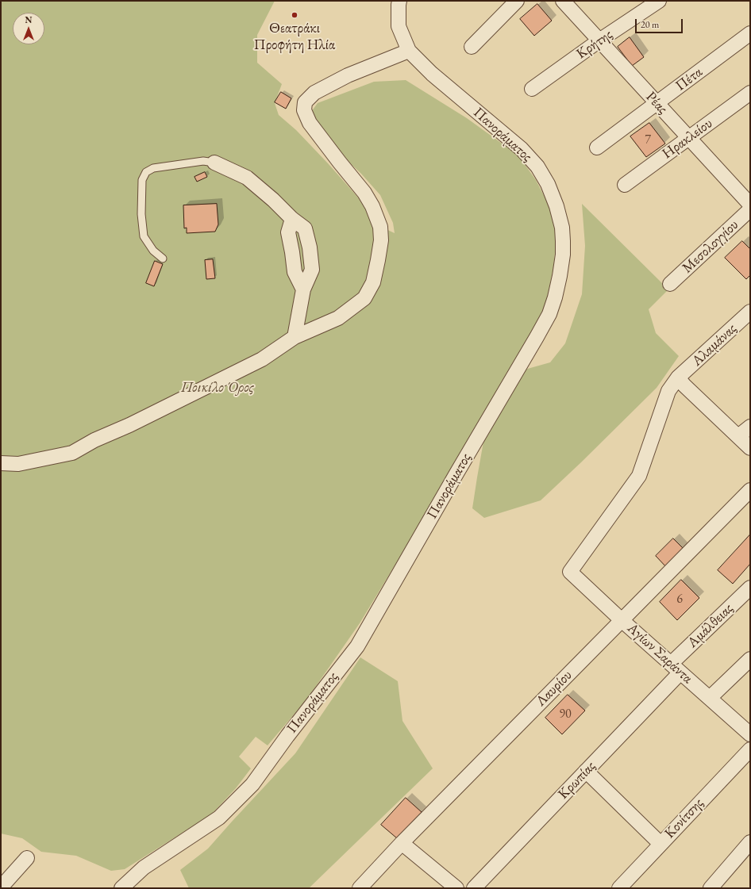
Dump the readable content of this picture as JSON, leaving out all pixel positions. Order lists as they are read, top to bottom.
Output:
{
  "streets": {
    "street": [
      "Κρήτης",
      "Πέτα",
      "Ρέας",
      "Πανοράματος",
      "Ηρακλείου",
      "Μεσολογγίου",
      "Αλαμάνας",
      "Αμάλθειας",
      "Αγίων Σαράντα",
      "Λαυρίου",
      "Κρωπίας",
      "Κονίτσης"
    ]
  },
  "crossings": [
    ["Κρήτης", "Ρέας"],
    ["Πέτα", "Ρέας"],
    ["Ρέας", "Ηρακλείου"],
    ["Αλαμάνας", "Αγίων Σαράντα"],
    ["Αμάλθειας", "Αγίων Σαράντα"],
    ["Αμάλθειας", "Κρωπίας"],
    ["Αγίων Σαράντα", "Λαυρίου"],
    ["Αγίων Σαράντα", "Κρωπίας"]
  ],
  "parks": ["Ποικίλο Όρος"],
  "places": ["Θεατράκι Προφήτη Ηλία"],
  "house_numbers": ["7", "6", "90"],
  "scale_bar": "20 m",
  "north": "top"
}
